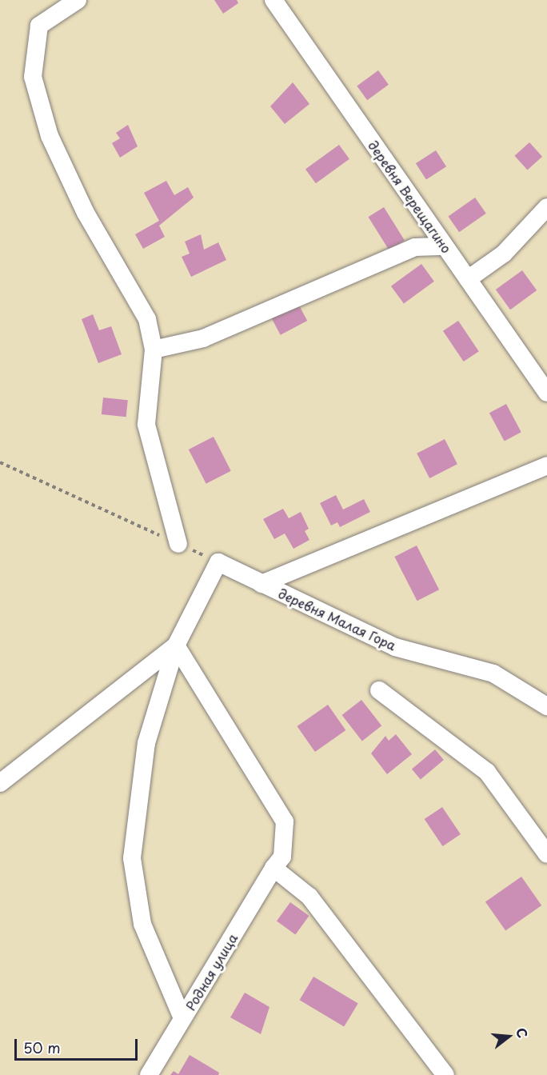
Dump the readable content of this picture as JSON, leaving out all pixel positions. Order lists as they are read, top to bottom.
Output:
{
  "streets": {
    "street": ["деревня Верещагино", "деревня Малая Гора", "Родная улица"]
  },
  "scale_bar": "50 m",
  "north": "right"
}
